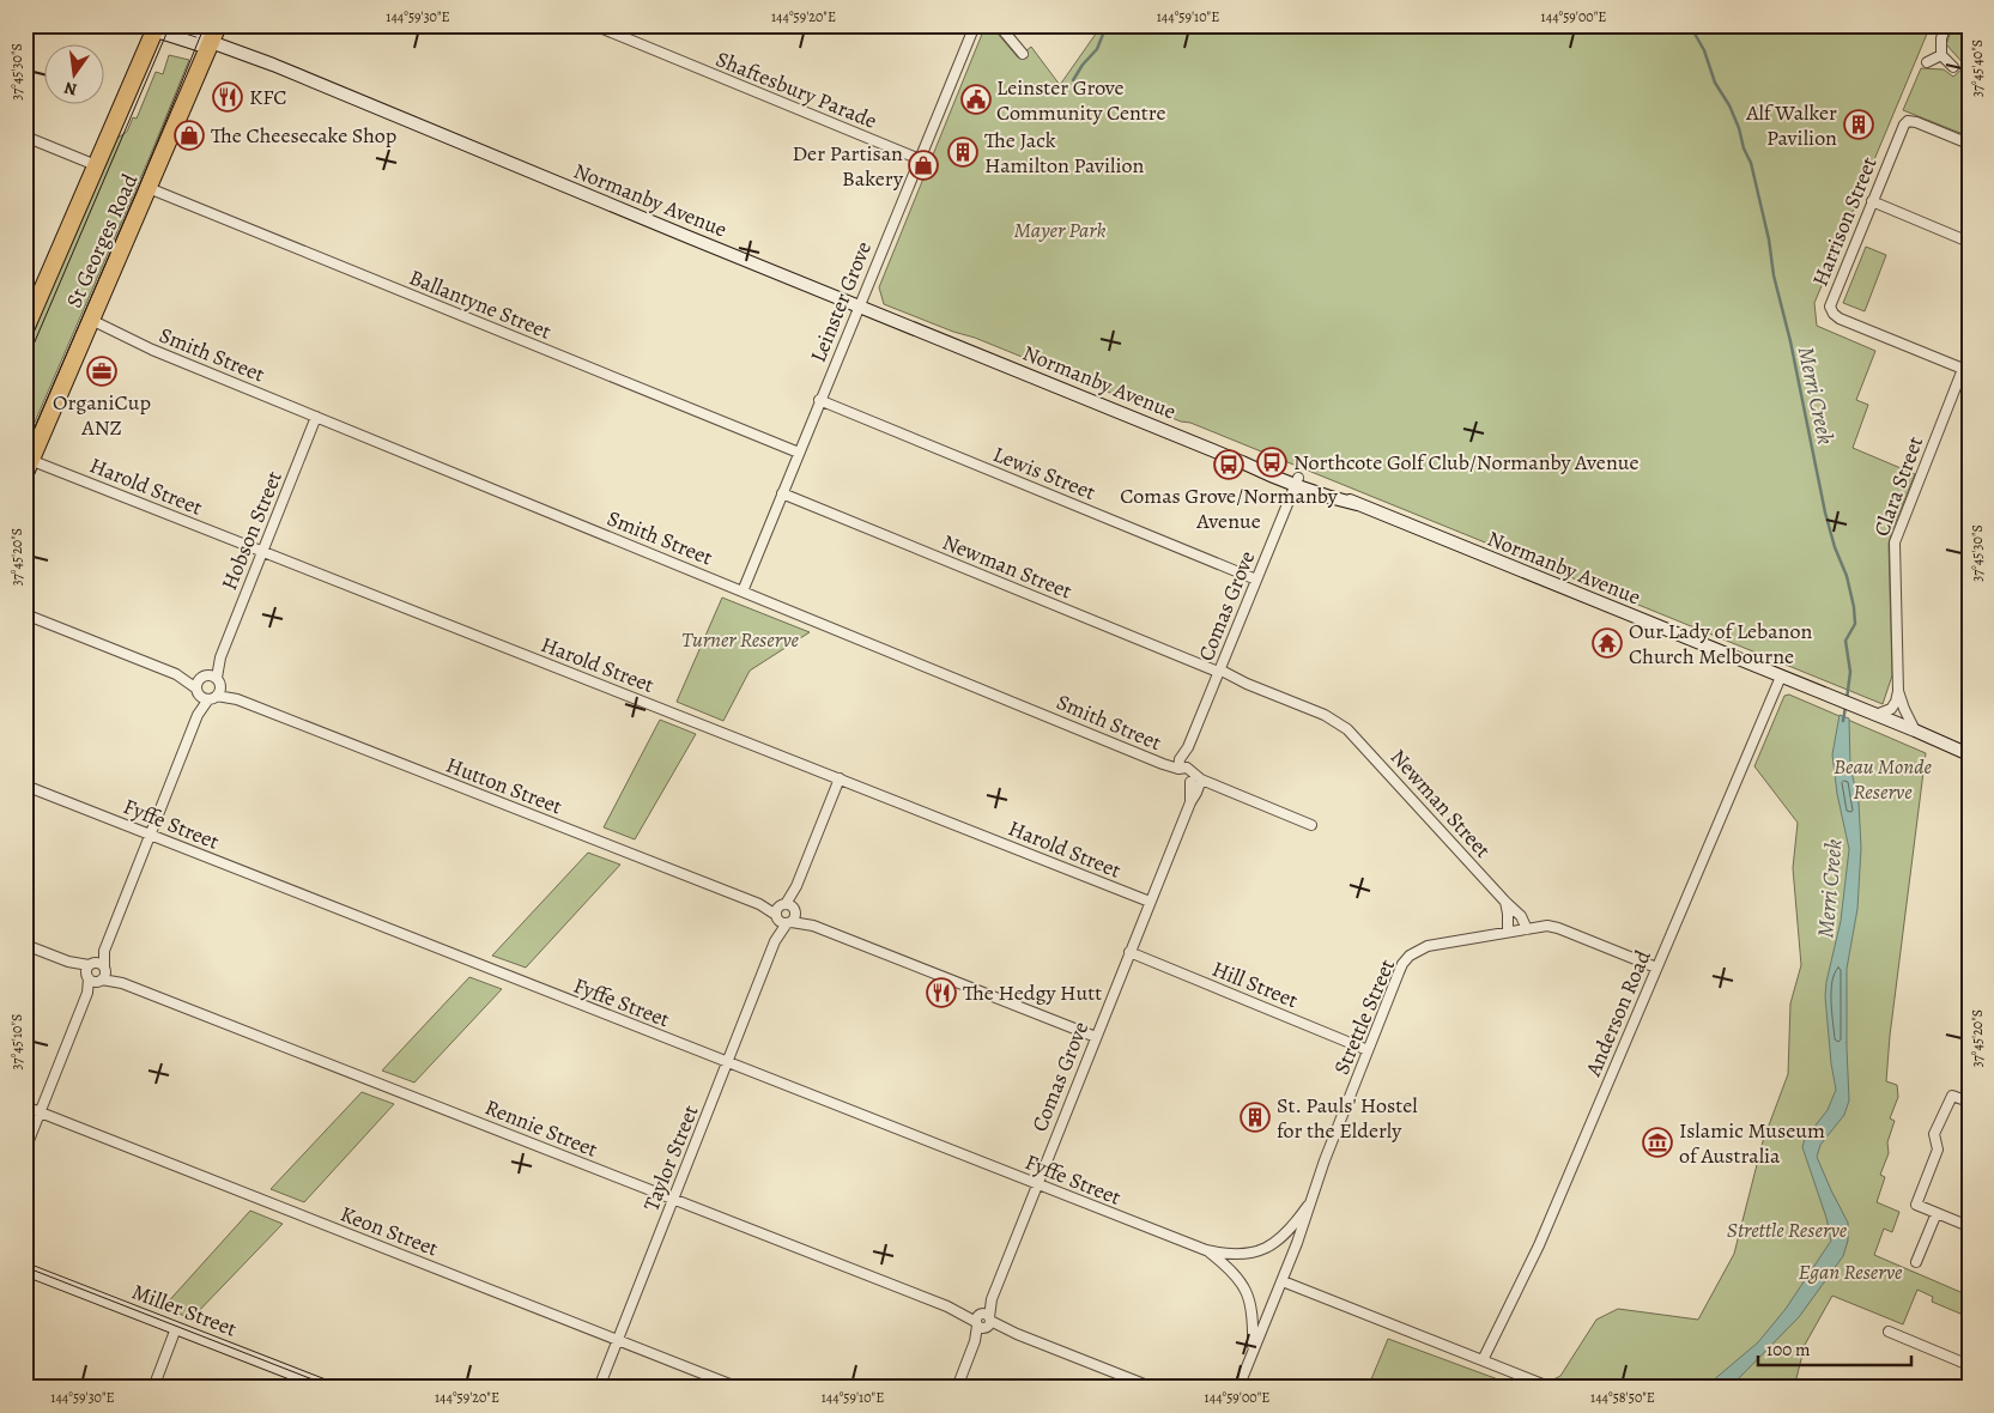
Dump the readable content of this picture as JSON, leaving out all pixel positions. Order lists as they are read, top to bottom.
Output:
{
  "streets": {
    "highway": ["St Georges Road"],
    "main road": ["Normanby Avenue", "Miller Street"],
    "street": [
      "Shaftesbury Parade",
      "Harrison Street",
      "Leinster Grove",
      "Ballantyne Street",
      "Smith Street",
      "Lewis Street",
      "Harold Street",
      "Clara Street",
      "Hobson Street",
      "Newman Street",
      "Comas Grove",
      "Hutton Street",
      "Fyffe Street",
      "Hill Street",
      "Anderson Road",
      "Strettle Street",
      "Rennie Street",
      "Taylor Street",
      "Keon Street"
    ]
  },
  "crossings": [
    ["Shaftesbury Parade", "Leinster Grove"],
    ["Normanby Avenue", "St Georges Road"],
    ["Normanby Avenue", "Leinster Grove"],
    ["Normanby Avenue", "Clara Street"],
    ["Normanby Avenue", "Comas Grove"],
    ["Normanby Avenue", "Anderson Road"],
    ["Harrison Street", "Clara Street"],
    ["St Georges Road", "Ballantyne Street"],
    ["St Georges Road", "Smith Street"],
    ["St Georges Road", "Harold Street"],
    ["Leinster Grove", "Ballantyne Street"],
    ["Leinster Grove", "Smith Street"],
    ["Leinster Grove", "Lewis Street"],
    ["Leinster Grove", "Newman Street"],
    ["Smith Street", "Hobson Street"],
    ["Smith Street", "Comas Grove"],
    ["Lewis Street", "Comas Grove"],
    ["Harold Street", "Hobson Street"],
    ["Harold Street", "Comas Grove"],
    ["Harold Street", "Taylor Street"],
    ["Hobson Street", "Hutton Street"],
    ["Hobson Street", "Fyffe Street"],
    ["Hobson Street", "Rennie Street"],
    ["Hobson Street", "Keon Street"],
    ["Newman Street", "Comas Grove"],
    ["Comas Grove", "Hutton Street"],
    ["Comas Grove", "Fyffe Street"],
    ["Comas Grove", "Hill Street"],
    ["Comas Grove", "Rennie Street"],
    ["Hutton Street", "Taylor Street"],
    ["Fyffe Street", "Strettle Street"],
    ["Fyffe Street", "Taylor Street"],
    ["Hill Street", "Strettle Street"],
    ["Rennie Street", "Taylor Street"],
    ["Taylor Street", "Keon Street"]
  ],
  "water": ["Merri Creek"],
  "parks": [
    "Mayer Park",
    "Turner Reserve",
    "Beau Monde Reserve",
    "Strettle Reserve",
    "Egan Reserve"
  ],
  "places": {
    "restaurant": ["KFC", "The Hedgy Hutt"],
    "public building": ["Leinster Grove Community Centre"],
    "building": ["Alf Walker Pavilion", "The Jack Hamilton Pavilion", "St. Pauls' Hostel for the Elderly"],
    "shop": ["The Cheesecake Shop", "Der Partisan Bakery"],
    "office": ["OrganiCup ANZ"],
    "bus stop": ["Northcote Golf Club/Normanby Avenue", "Comas Grove/Normanby Avenue"],
    "temple": ["Our Lady of Lebanon Church Melbourne"],
    "museum": ["Islamic Museum of Australia"]
  },
  "scale_bar": "100 m",
  "north": "bottom",
  "coordinates": [
    "144°59'30\"E",
    "144°59'20\"E",
    "144°59'10\"E",
    "144°59'00\"E",
    "37°45'40\"S",
    "37°45'30\"S",
    "37°45'20\"S",
    "37°45'10\"S",
    "144°58'50\"E"
  ]
}
